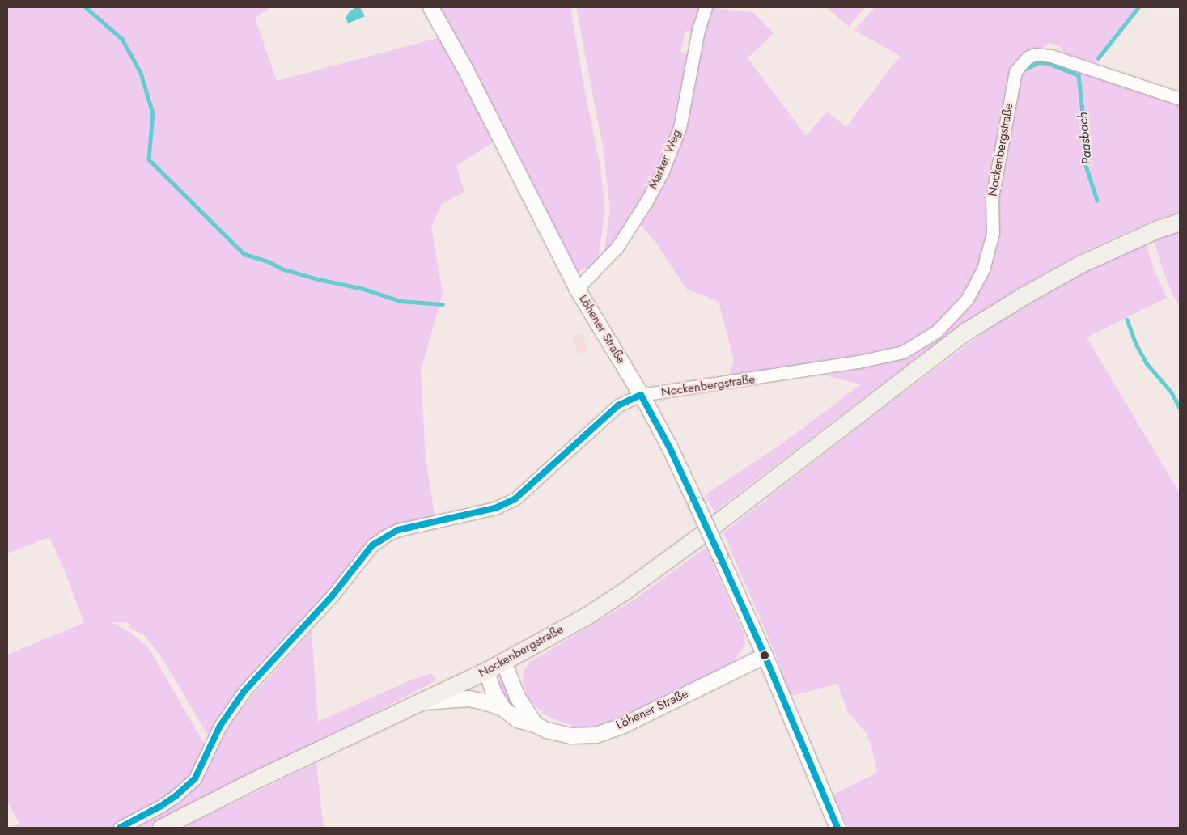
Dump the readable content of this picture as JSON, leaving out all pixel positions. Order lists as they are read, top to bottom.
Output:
{
  "streets": {
    "main road": ["Nockenbergstraße"],
    "street": ["Marker Weg", "Löhener Straße"]
  },
  "crossings": [
    ["Nockenbergstraße", "Löhener Straße"],
    ["Marker Weg", "Löhener Straße"]
  ],
  "water": ["Paasbach"]
}
